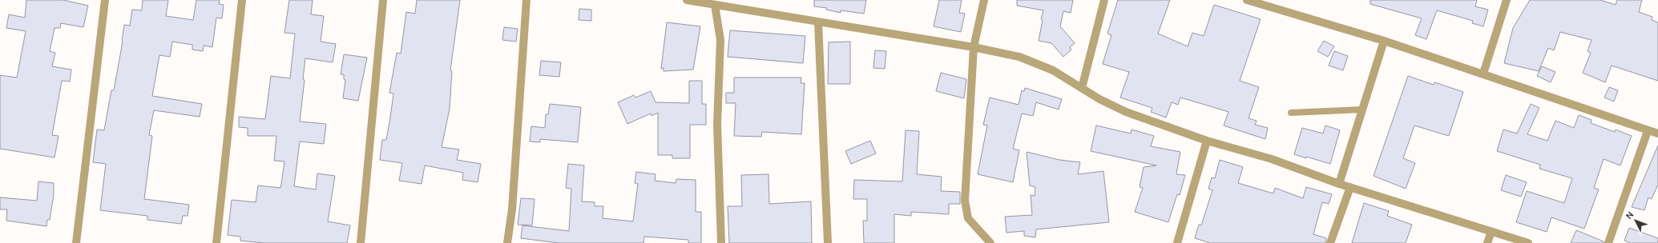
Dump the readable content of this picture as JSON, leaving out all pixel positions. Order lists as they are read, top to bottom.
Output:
{
  "north": "top left"
}
